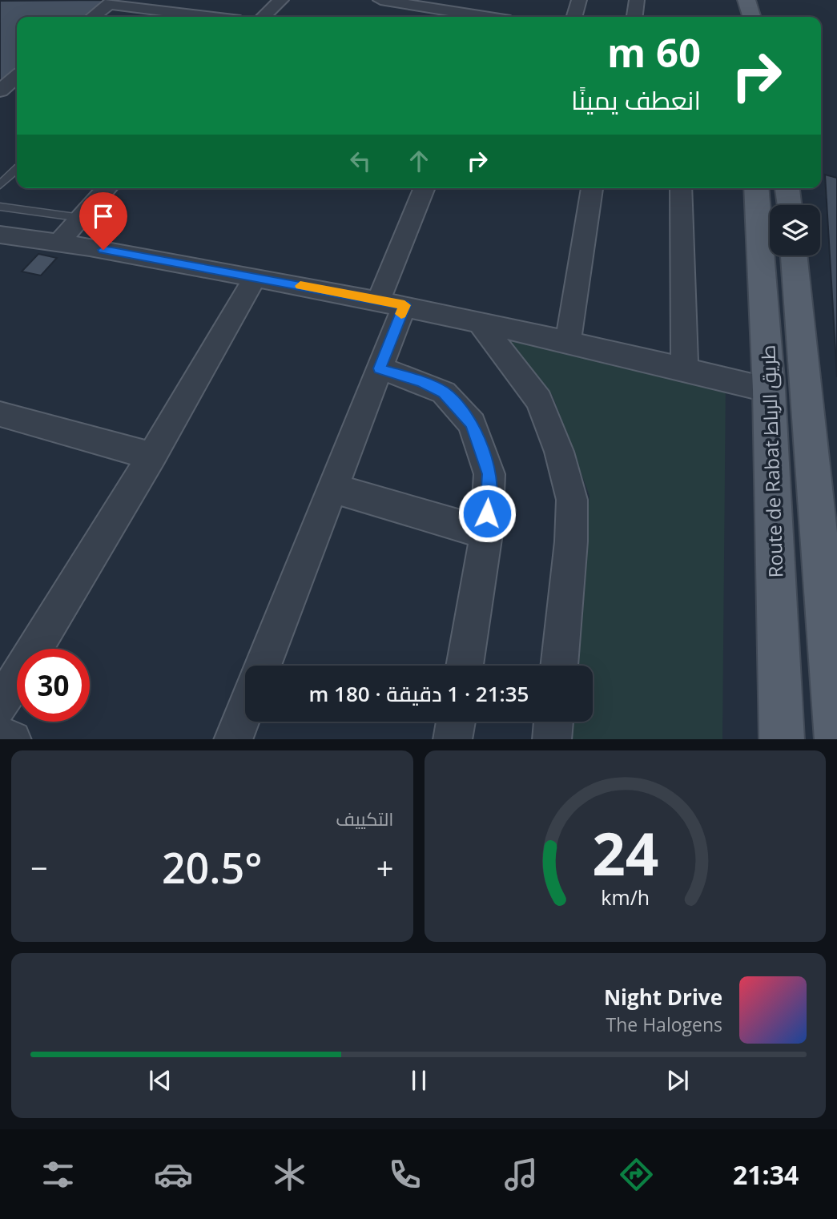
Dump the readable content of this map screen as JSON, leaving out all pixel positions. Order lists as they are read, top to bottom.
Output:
{
  "streets": {
    "main road": ["Route de Rabat طريق الرباط"]
  },
  "page": {
    "turn": ["60 m", "انعطف يمينًا"],
    "limit": "30",
    "trip": "21:35 · 1 دقيقة · 180 m",
    "tile": "التكييف",
    "heat": ["−", "20.5°", "+"],
    "song": ["Night Drive", "The Halogens"],
    "tabs": "21:34",
    "gauge": ["24", "km/h"]
  }
}
